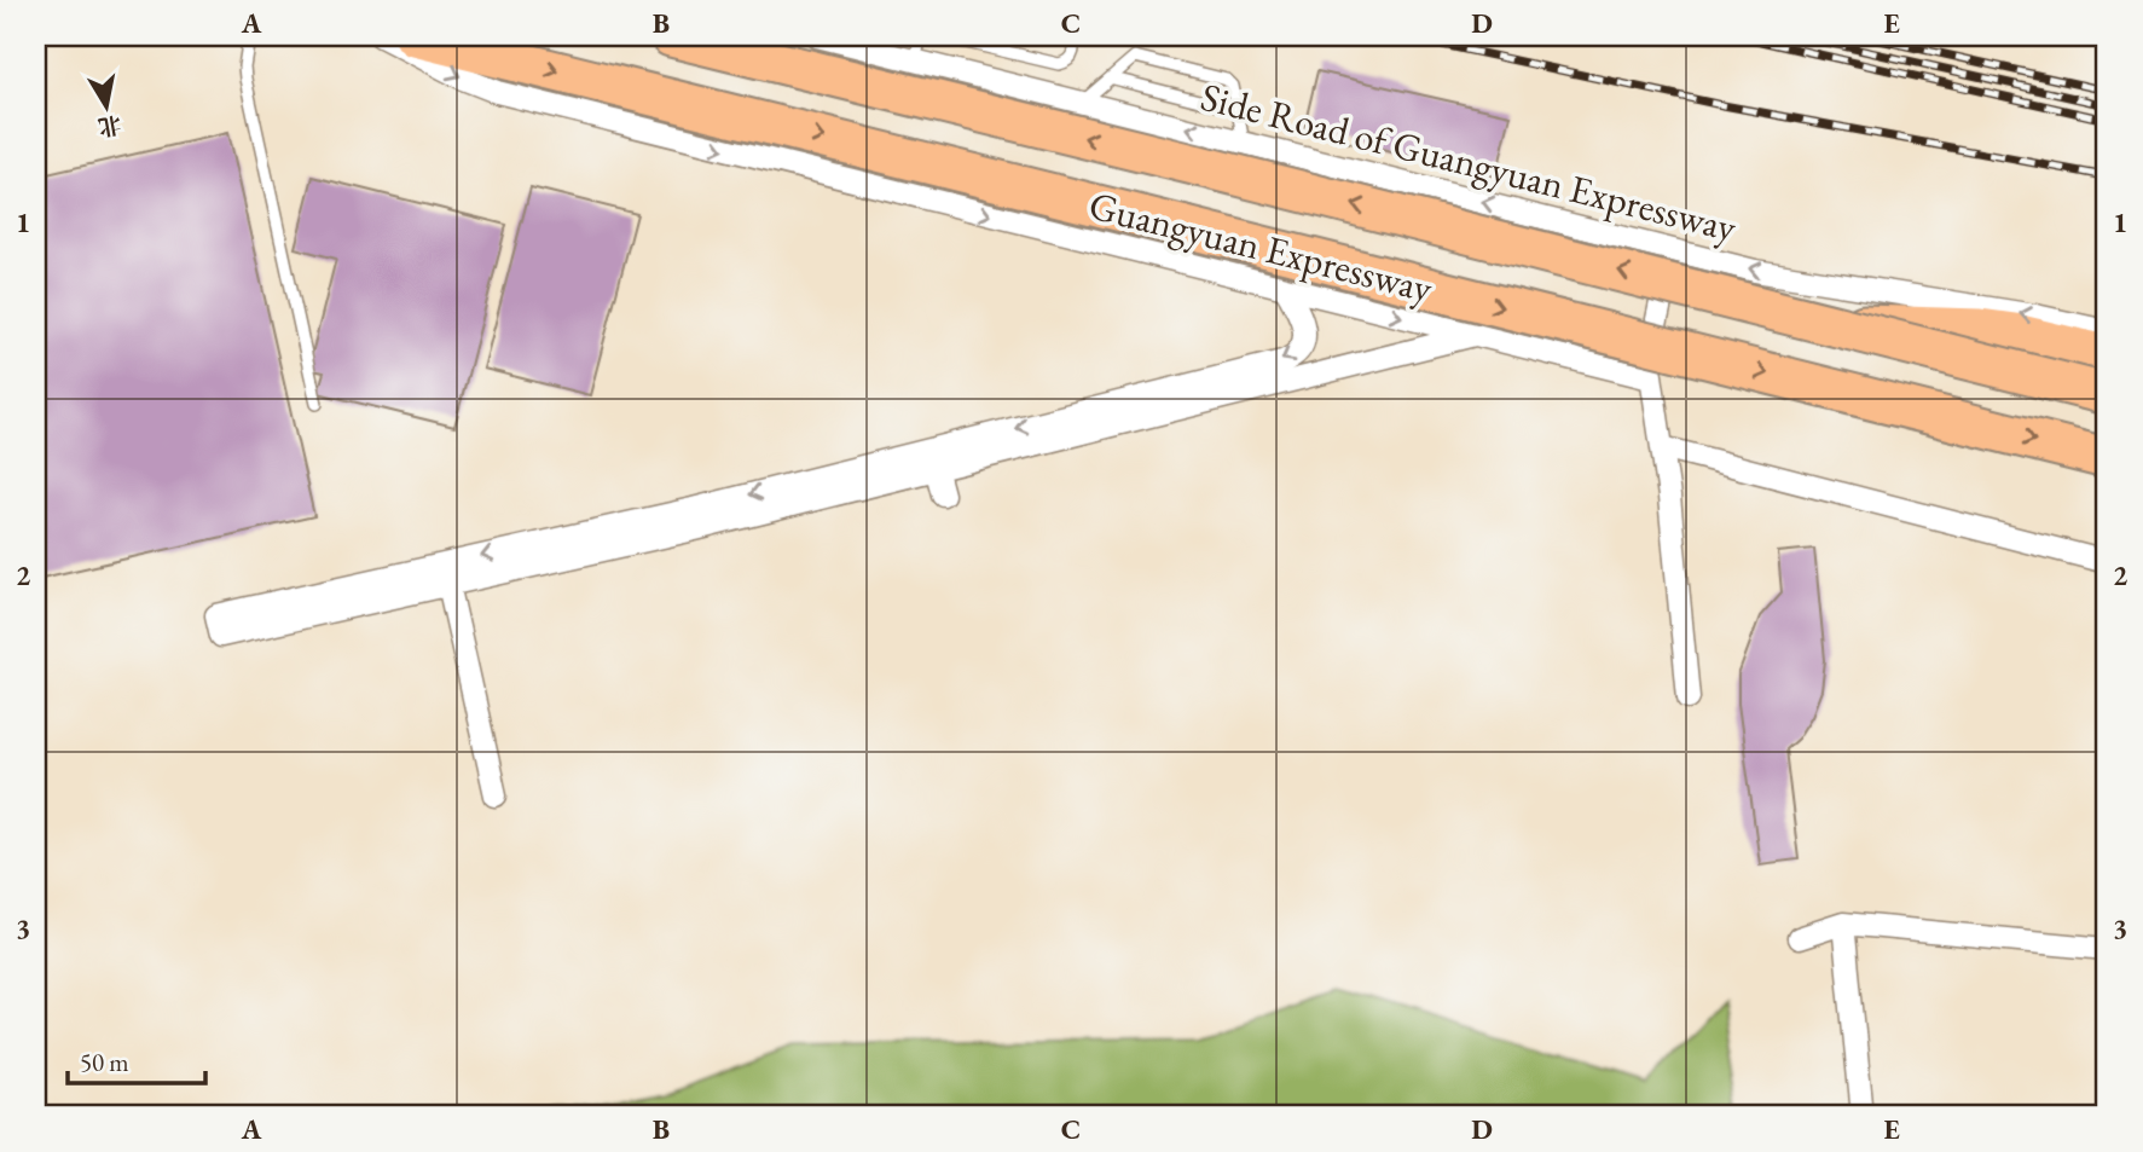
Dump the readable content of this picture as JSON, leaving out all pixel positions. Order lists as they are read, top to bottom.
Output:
{
  "streets": {
    "highway": ["Guangyuan Expressway"],
    "street": ["Side Road of Guangyuan Expressway"]
  },
  "scale_bar": "50 m",
  "north": "bottom",
  "grid": {
    "columns": [
      "A",
      "B",
      "C",
      "D",
      "E"
    ],
    "rows": ["1", "2", "3"]
  }
}
